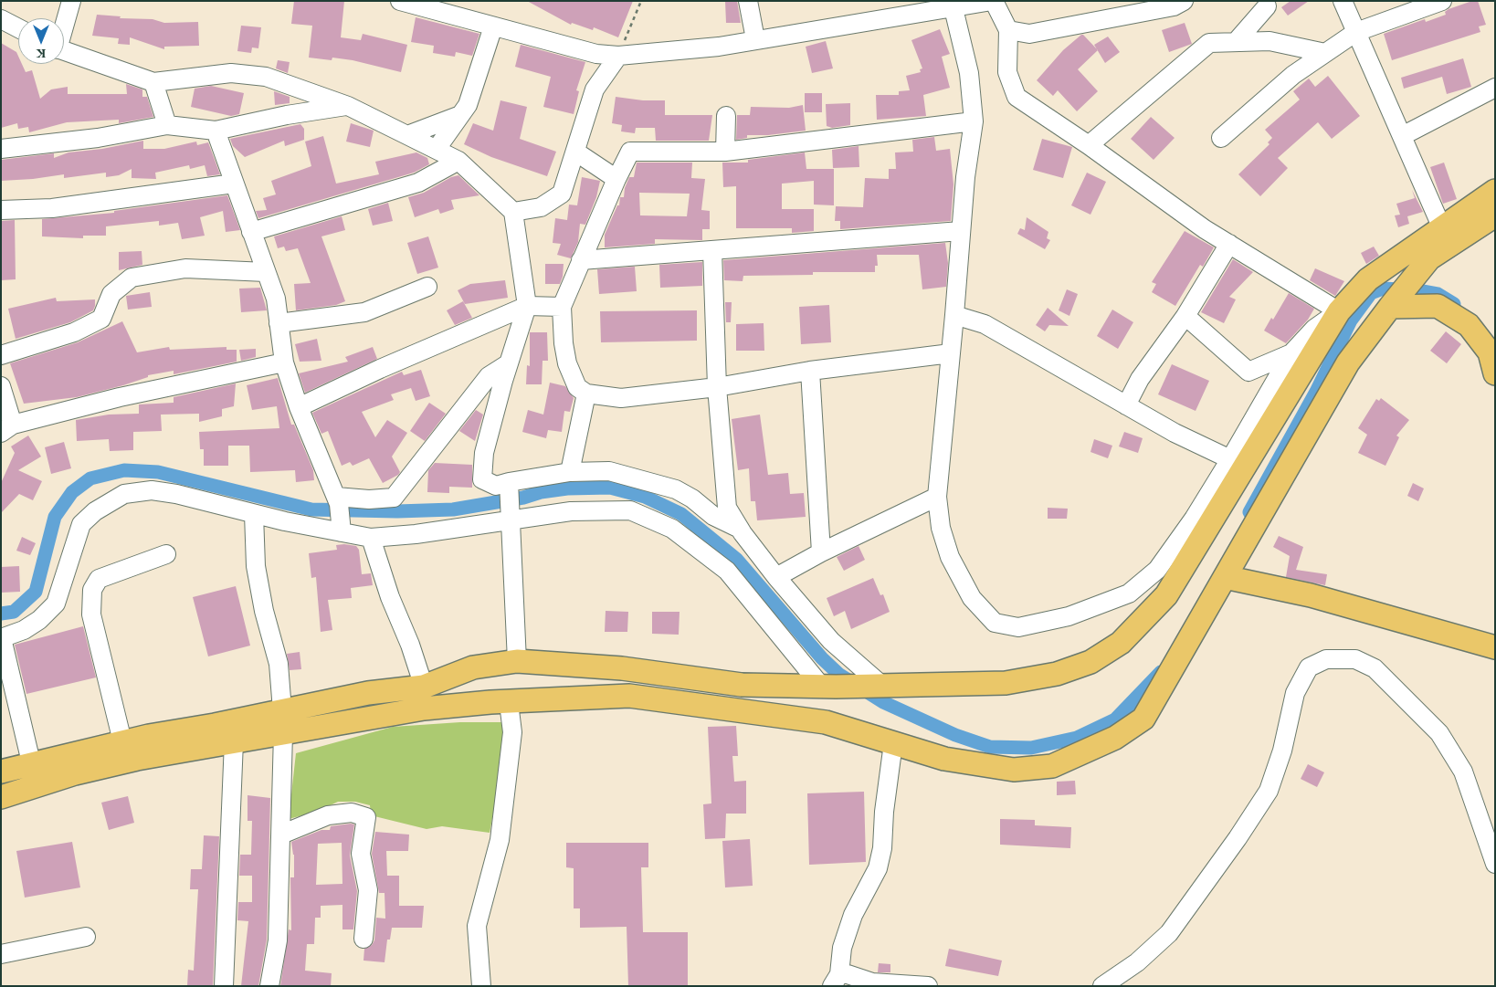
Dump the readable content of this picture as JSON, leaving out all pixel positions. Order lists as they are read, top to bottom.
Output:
{
  "north": "bottom"
}
